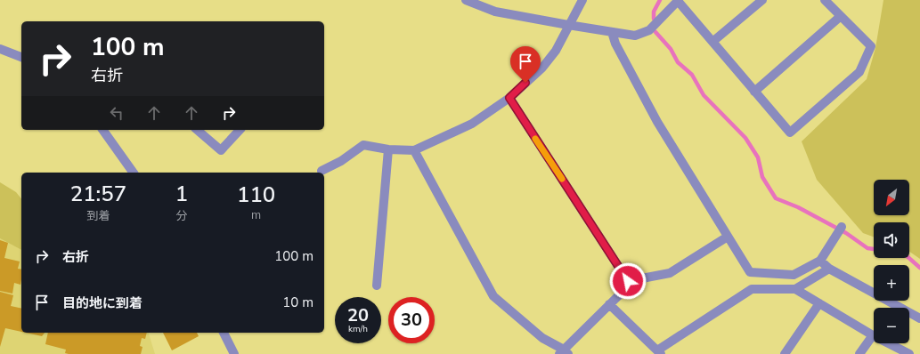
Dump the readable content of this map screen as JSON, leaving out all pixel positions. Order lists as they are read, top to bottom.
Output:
{
  "north": "bottom left",
  "page": {
    "turn": ["100 m", "右折"],
    "eta": [
      "21:57",
      "到着",
      "1",
      "分",
      "110",
      "m"
    ],
    "map_buttons": ["+", "−"],
    "list": [
      {
        "name": "右折",
        "value": "100 m"
      },
      {
        "name": "目的地に到着",
        "value": "10 m"
      }
    ],
    "speed": "20 km/h",
    "limit": "30"
  }
}
